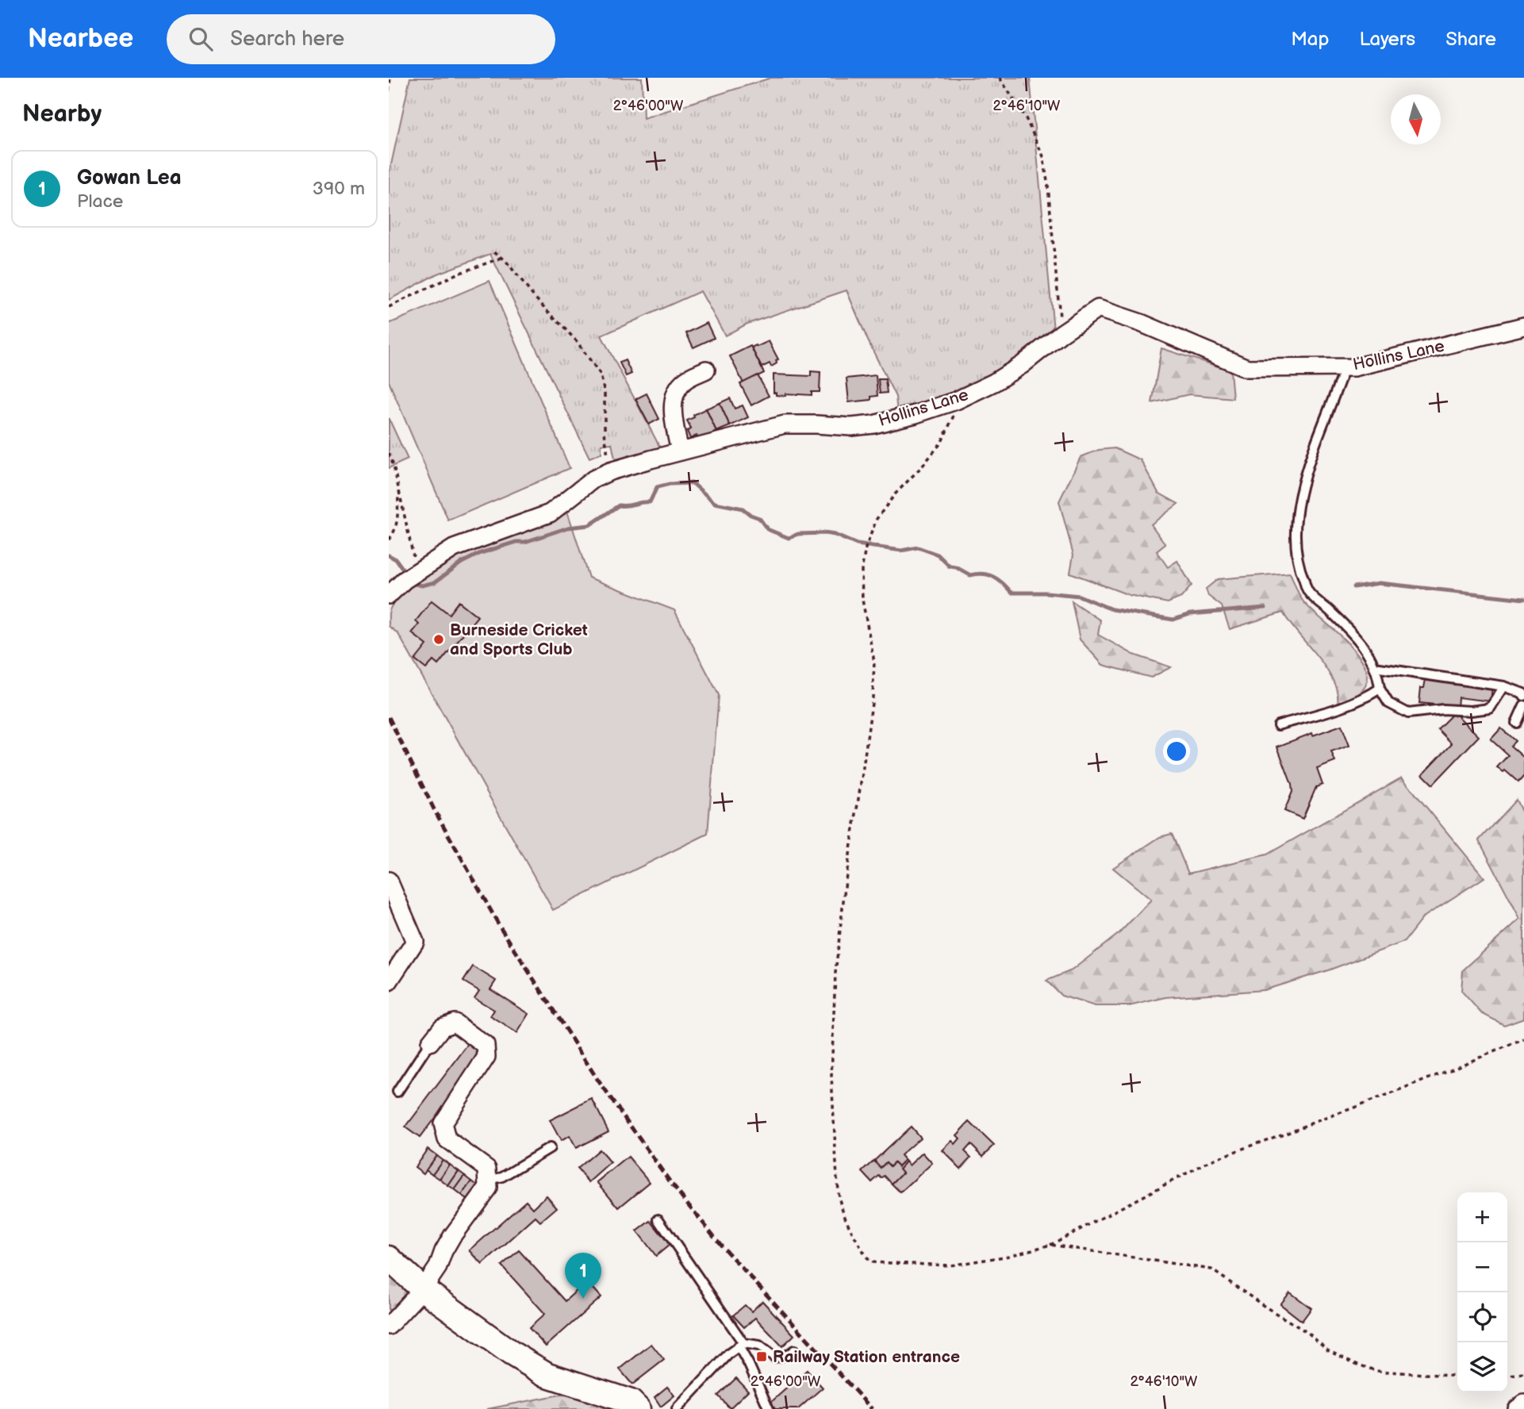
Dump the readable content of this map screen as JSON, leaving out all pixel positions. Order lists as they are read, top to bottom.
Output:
{
  "streets": {
    "street": ["Hollins Lane"]
  },
  "places": {
    "other": ["Burneside Cricket and Sports Club"],
    "transit": ["Railway Station entrance"]
  },
  "north": "bottom",
  "page": {
    "header": "Nearbee",
    "search": "Search here",
    "nav": ["Map", "Layers", "Share"],
    "heading": "Nearby",
    "list": [
      {
        "mark": "1",
        "name": "Gowan Lea",
        "note": "Place",
        "value": "390 m"
      }
    ],
    "map_buttons": ["+", "−"],
    "pins": "1"
  },
  "coordinates": ["2°46'00\"W", "2°46'10\"W"]
}
